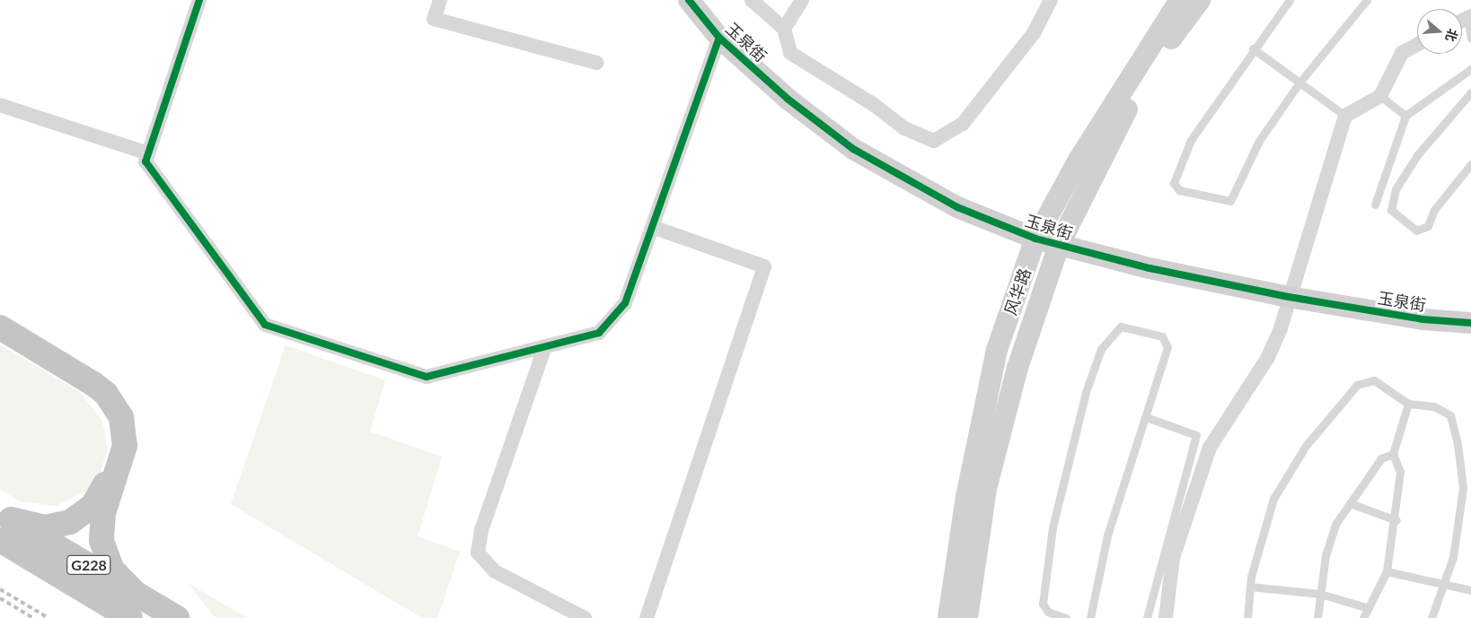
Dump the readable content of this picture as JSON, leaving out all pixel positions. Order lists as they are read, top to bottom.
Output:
{
  "streets": {
    "highway": ["G228"],
    "street": ["玉泉街", "风华路"]
  },
  "crossings": [
    ["玉泉街", "风华路"]
  ],
  "north": "right"
}
